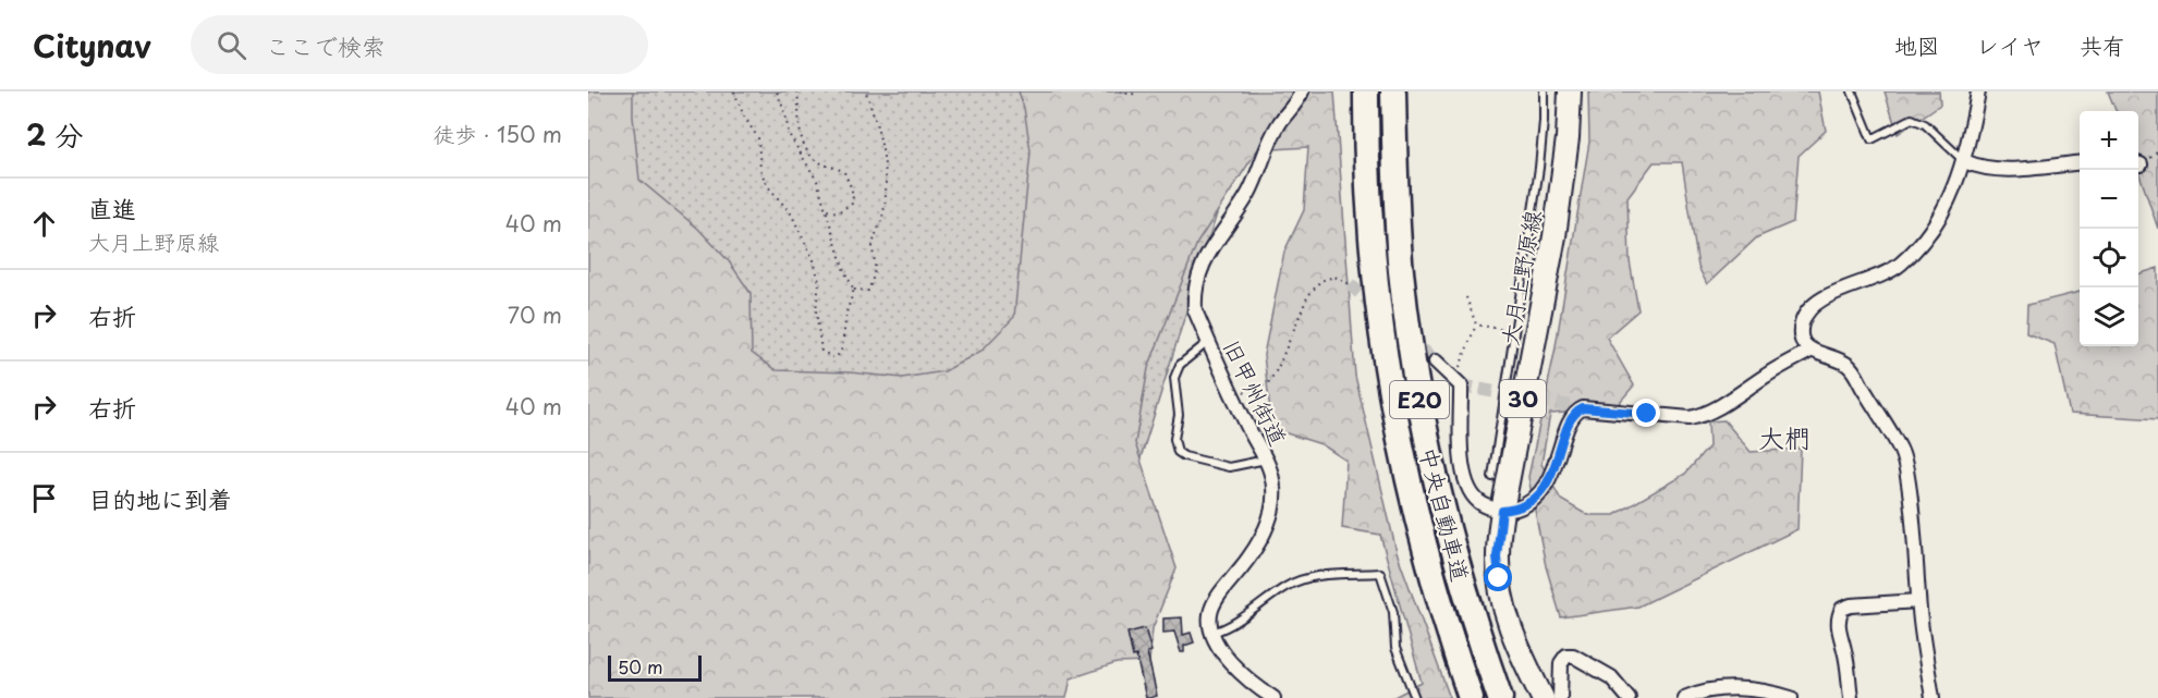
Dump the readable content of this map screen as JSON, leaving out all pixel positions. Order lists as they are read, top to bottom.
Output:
{
  "streets": {
    "highway": ["E20", "中央自動車道"],
    "main road": ["大月上野原線", "30"],
    "street": ["旧甲州街道"]
  },
  "districts": ["大椚"],
  "scale_bar": "50 m",
  "page": {
    "header": "Citynav",
    "search": "ここで検索",
    "nav": ["地図", "レイヤ", "共有"],
    "heading": ["2 分", "徒歩 · 150 m"],
    "map_buttons": ["+", "−"],
    "list": [
      ["直進", "大月上野原線", "40 m"],
      ["右折", "70 m"],
      ["右折", "40 m"],
      "目的地に到着"
    ],
    "scale": "50 m"
  }
}
